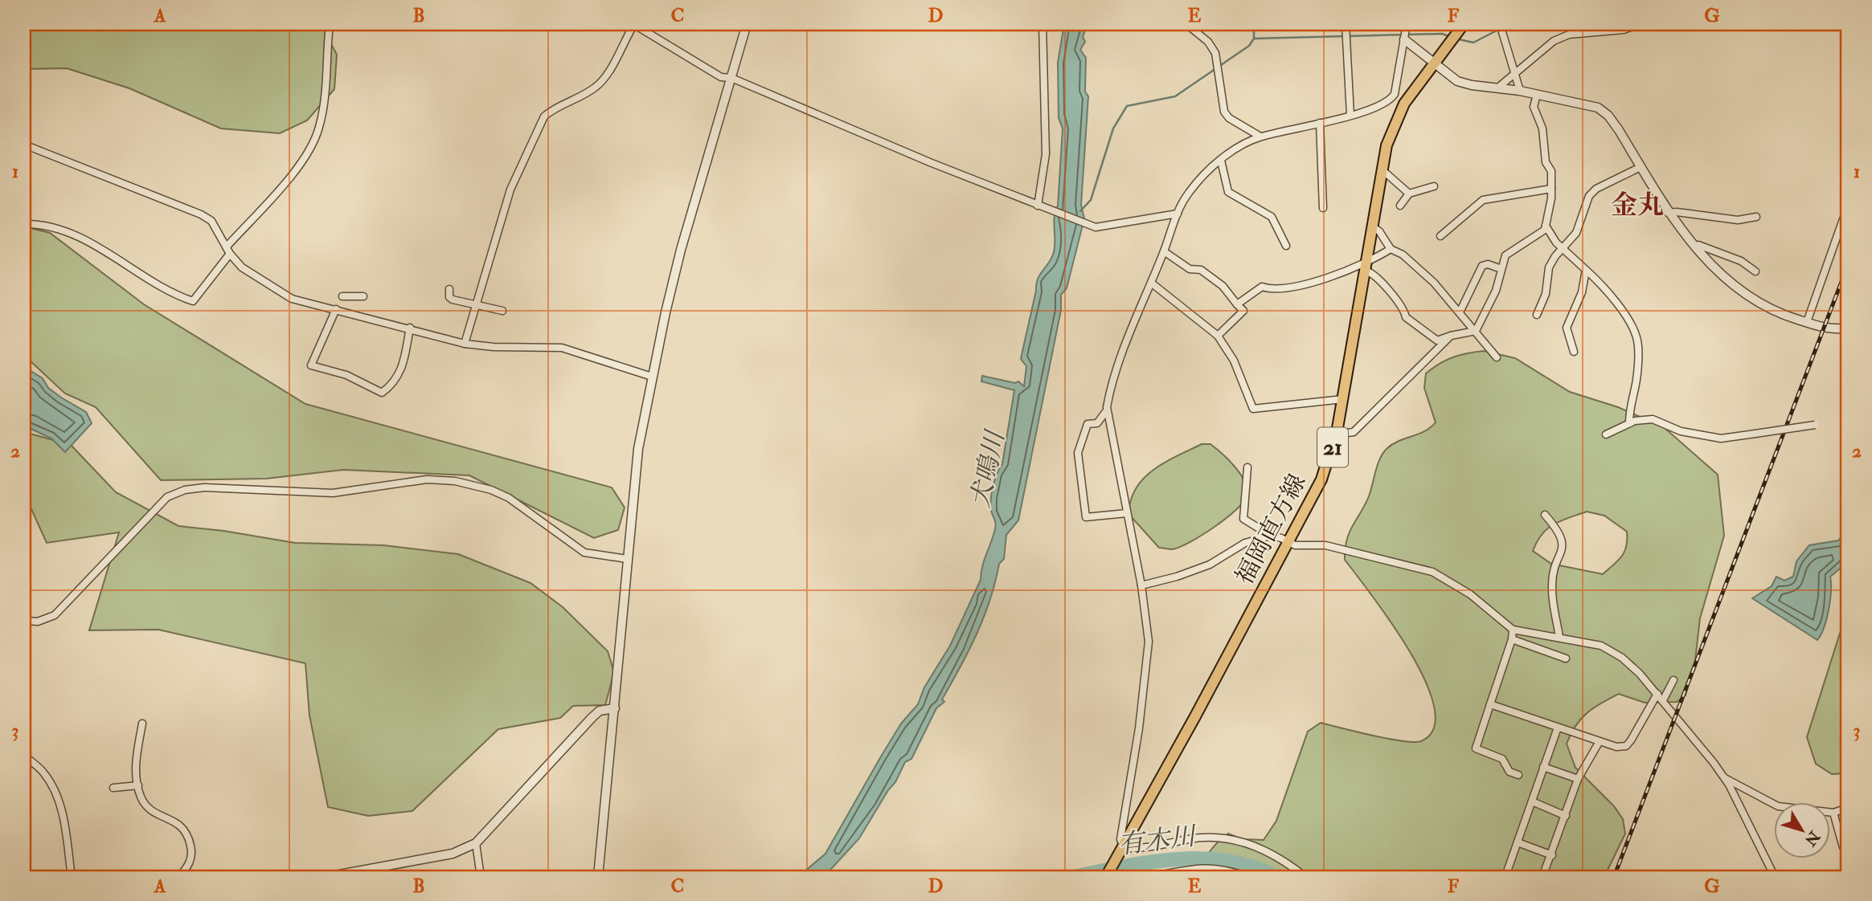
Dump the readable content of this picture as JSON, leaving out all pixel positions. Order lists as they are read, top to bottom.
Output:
{
  "streets": {
    "main road": ["21", "福岡直方線"]
  },
  "districts": ["金丸"],
  "water": ["犬鳴川", "有木川"],
  "north": "bottom right",
  "grid": {
    "columns": [
      "A",
      "B",
      "C",
      "D",
      "E",
      "F",
      "G"
    ],
    "rows": ["1", "2", "3"]
  }
}
